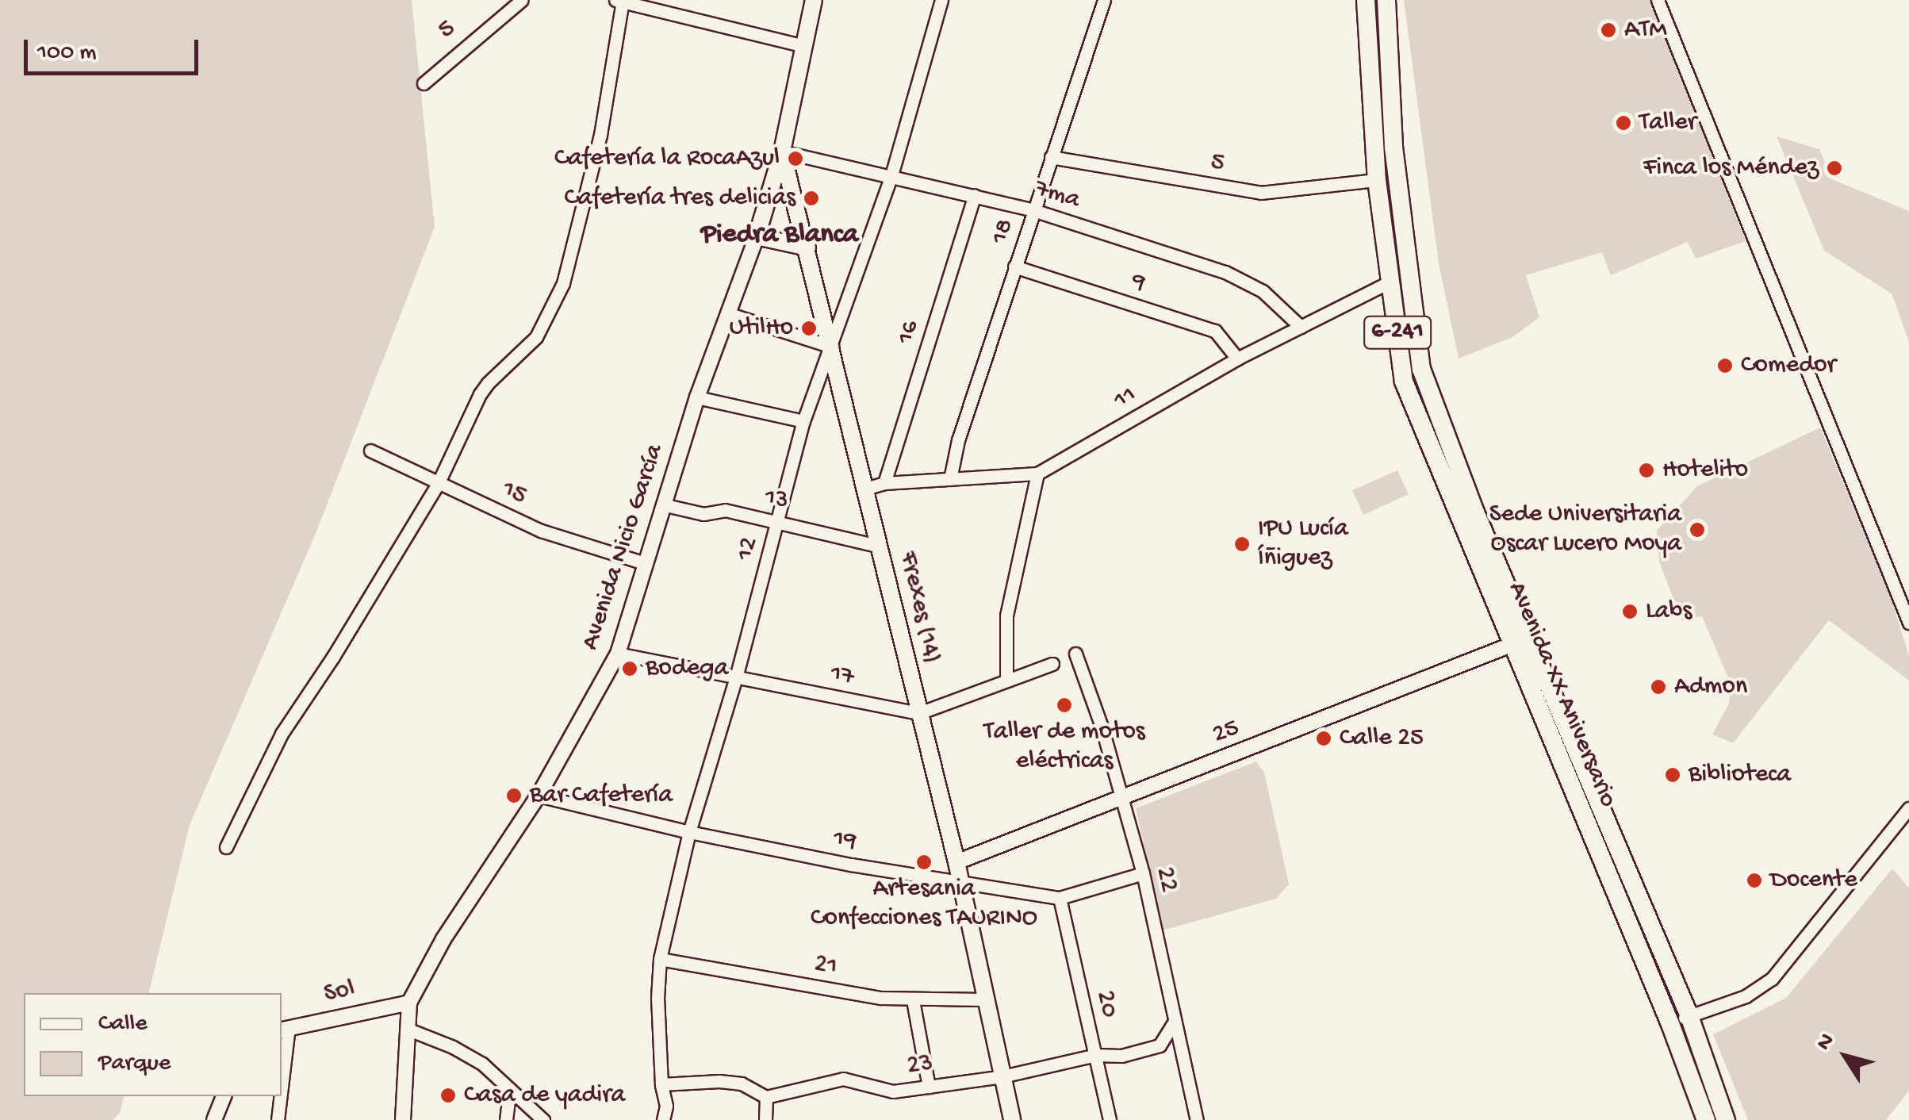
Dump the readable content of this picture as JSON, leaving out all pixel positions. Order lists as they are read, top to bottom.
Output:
{
  "streets": {
    "main road": [
      "6-241",
      "Avenida Nicio García",
      "Frexes (14)",
      "Avenida XX Aniversario"
    ],
    "street": [
      "5",
      "7ma",
      "18",
      "9",
      "16",
      "11",
      "15",
      "13",
      "12",
      "17",
      "25",
      "19",
      "22",
      "21",
      "Sol",
      "20",
      "23"
    ]
  },
  "crossings": [
    ["5", "18"],
    ["5", "Avenida XX Aniversario"],
    ["7ma", "18"],
    ["7ma", "16"],
    ["7ma", "11"],
    ["7ma", "Avenida Nicio García"],
    ["7ma", "12"],
    ["7ma", "Frexes (14)"],
    ["18", "9"],
    ["18", "11"],
    ["9", "11"],
    ["16", "11"],
    ["11", "Frexes (14)"],
    ["11", "Avenida XX Aniversario"],
    ["15", "Avenida Nicio García"],
    ["13", "Avenida Nicio García"],
    ["13", "12"],
    ["13", "Frexes (14)"],
    ["Avenida Nicio García", "Frexes (14)"],
    ["Avenida Nicio García", "17"],
    ["Avenida Nicio García", "19"],
    ["Avenida Nicio García", "Sol"],
    ["12", "Frexes (14)"],
    ["12", "17"],
    ["12", "19"],
    ["12", "21"],
    ["Frexes (14)", "17"],
    ["Frexes (14)", "25"],
    ["Frexes (14)", "19"],
    ["Frexes (14)", "21"],
    ["Frexes (14)", "23"],
    ["Avenida XX Aniversario", "25"],
    ["25", "22"],
    ["19", "22"],
    ["19", "20"],
    ["22", "23"],
    ["20", "23"]
  ],
  "districts": ["Piedra Blanca"],
  "places": [
    "ATM",
    "Taller",
    "Cafetería la RocaAzul",
    "Finca los Méndez",
    "Cafetería tres delicias",
    "UtilHo",
    "Comedor",
    "Hotelito",
    "Sede Universitaria Oscar Lucero Moya",
    "IPU Lucía Íñiguez",
    "Labs",
    "Bodega",
    "Admon",
    "Taller de motos eléctricas",
    "Calle 25",
    "Biblioteca",
    "Bar Cafetería",
    "Artesania Confecciones TAURINO",
    "Docente",
    "Casa de yadira"
  ],
  "legend": ["Calle", "Parque"],
  "scale_bar": "100 m",
  "north": "top left"
}
